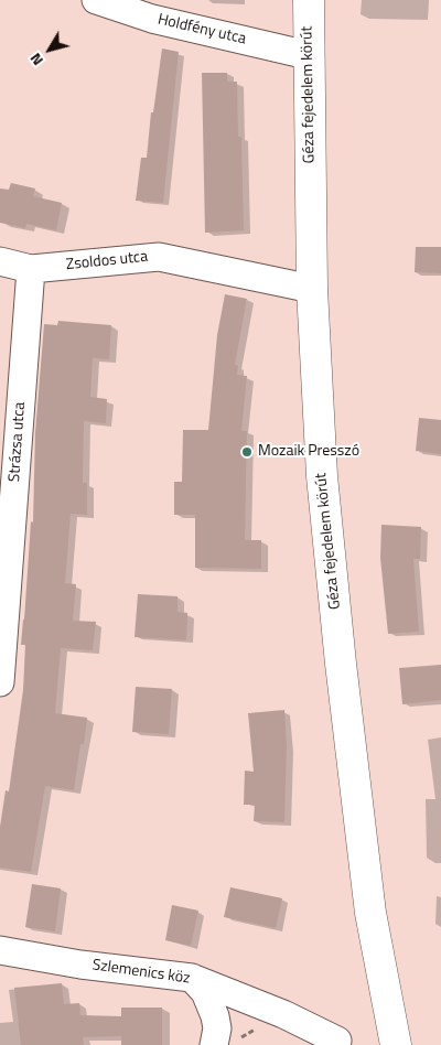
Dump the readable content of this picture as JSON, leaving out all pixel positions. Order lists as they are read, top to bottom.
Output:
{
  "streets": {
    "street": [
      "Holdfény utca",
      "Géza fejedelem körút",
      "Zsoldos utca",
      "Strázsa utca",
      "Szlemenics köz"
    ]
  },
  "crossings": [
    ["Holdfény utca", "Géza fejedelem körút"],
    ["Géza fejedelem körút", "Zsoldos utca"],
    ["Zsoldos utca", "Strázsa utca"]
  ],
  "places": ["Mozaik Presszó"],
  "north": "bottom left"
}
